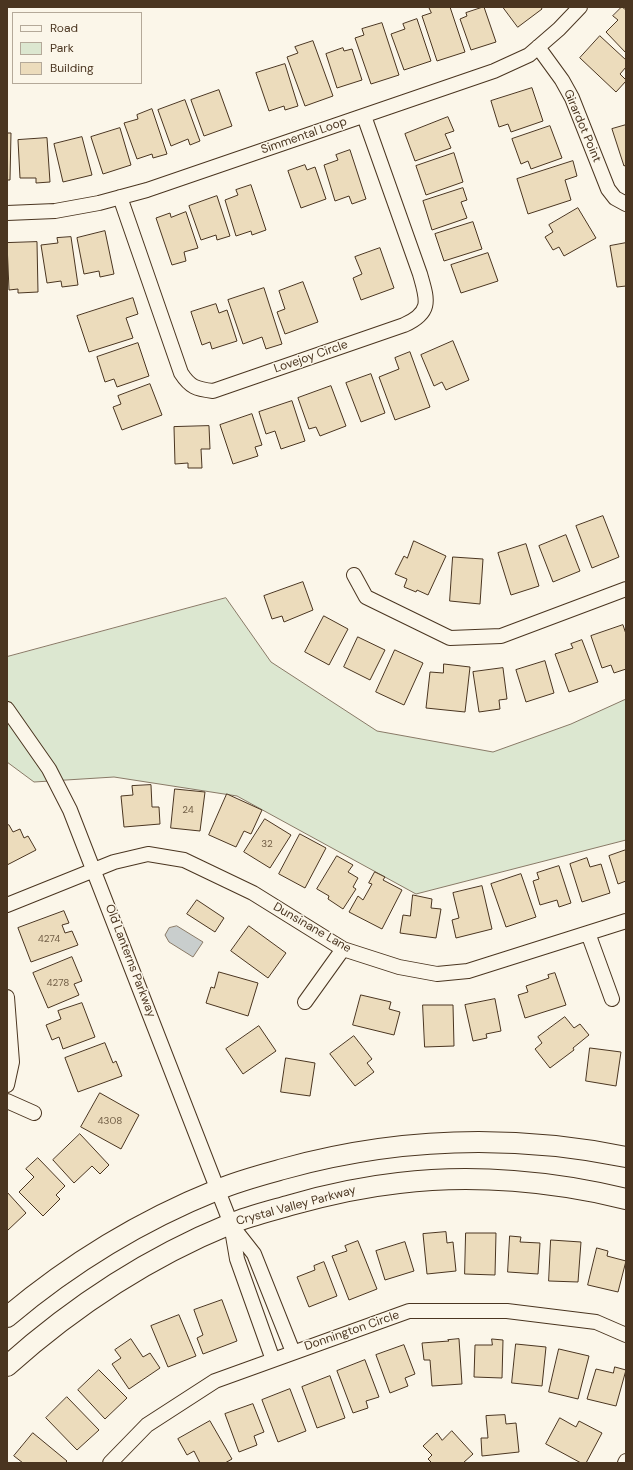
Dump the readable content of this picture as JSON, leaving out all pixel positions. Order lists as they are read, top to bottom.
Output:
{
  "streets": {
    "main road": ["Crystal Valley Parkway"],
    "street": [
      "Girardot Point",
      "Simmental Loop",
      "Lovejoy Circle",
      "Dunsinane Lane",
      "Old Lanterns Parkway",
      "Donnington Circle"
    ]
  },
  "crossings": [
    ["Girardot Point", "Simmental Loop"],
    ["Simmental Loop", "Lovejoy Circle"],
    ["Dunsinane Lane", "Old Lanterns Parkway"],
    ["Old Lanterns Parkway", "Crystal Valley Parkway"],
    ["Old Lanterns Parkway", "Donnington Circle"]
  ],
  "house_numbers": [
    "24",
    "32",
    "4274",
    "4278",
    "4308"
  ],
  "legend": ["Road", "Park", "Building"]
}
